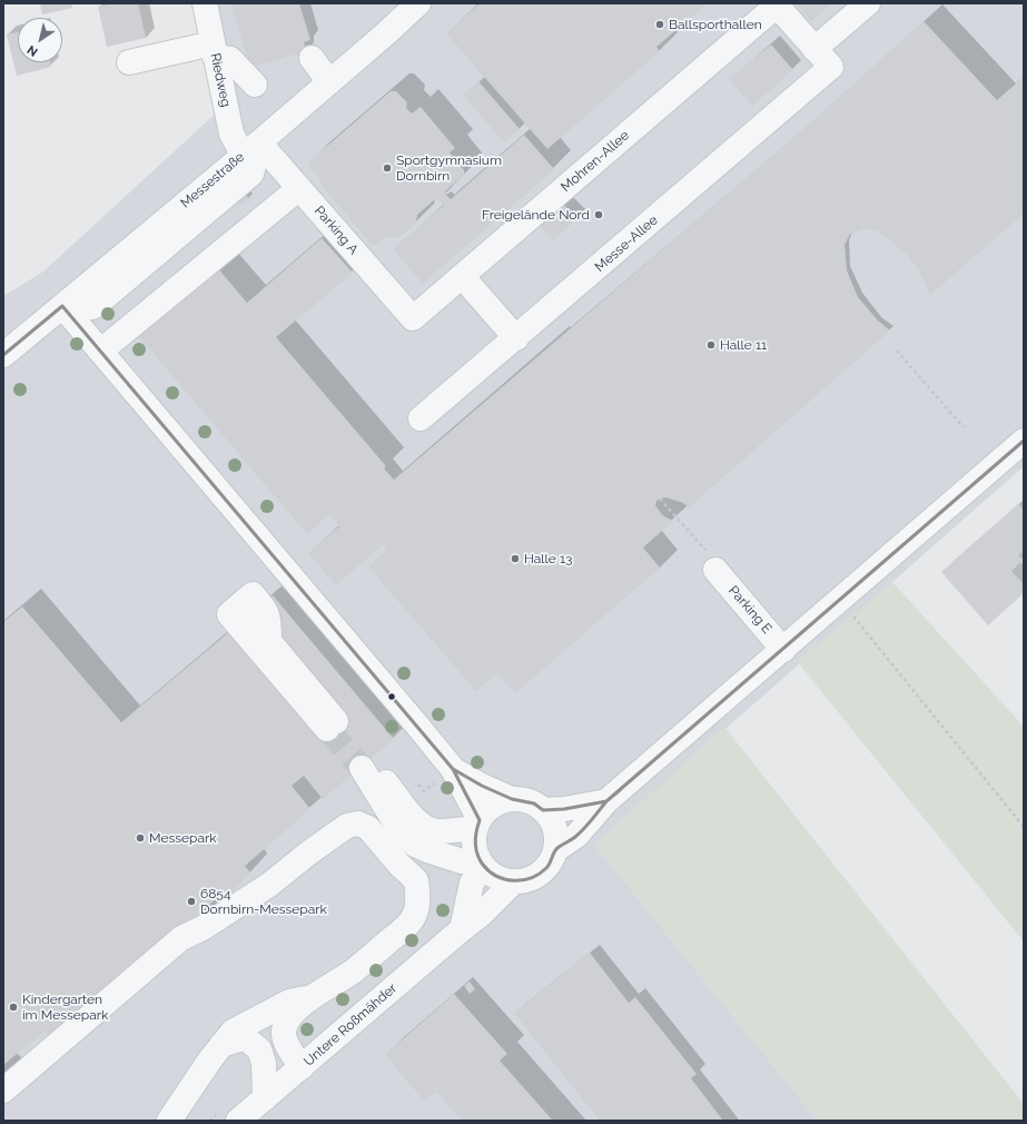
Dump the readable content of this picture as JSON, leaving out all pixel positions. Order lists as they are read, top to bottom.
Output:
{
  "streets": {
    "street": [
      "Riedweg",
      "Mohren-Allee",
      "Parking A",
      "Messe-Allee",
      "Parking E",
      "Untere Roßmähder"
    ]
  },
  "crossings": [
    ["Riedweg", "Parking A"],
    ["Mohren-Allee", "Parking A"],
    ["Mohren-Allee", "Messe-Allee"]
  ],
  "places": [
    "Ballsporthallen",
    "Sportgymnasium Dornbirn",
    "Freigelände Nord",
    "Halle 11",
    "Halle 13",
    "Messepark",
    "6854 Dornbirn-Messepark",
    "Kindergarten im Messepark"
  ],
  "north": "bottom left"
}
